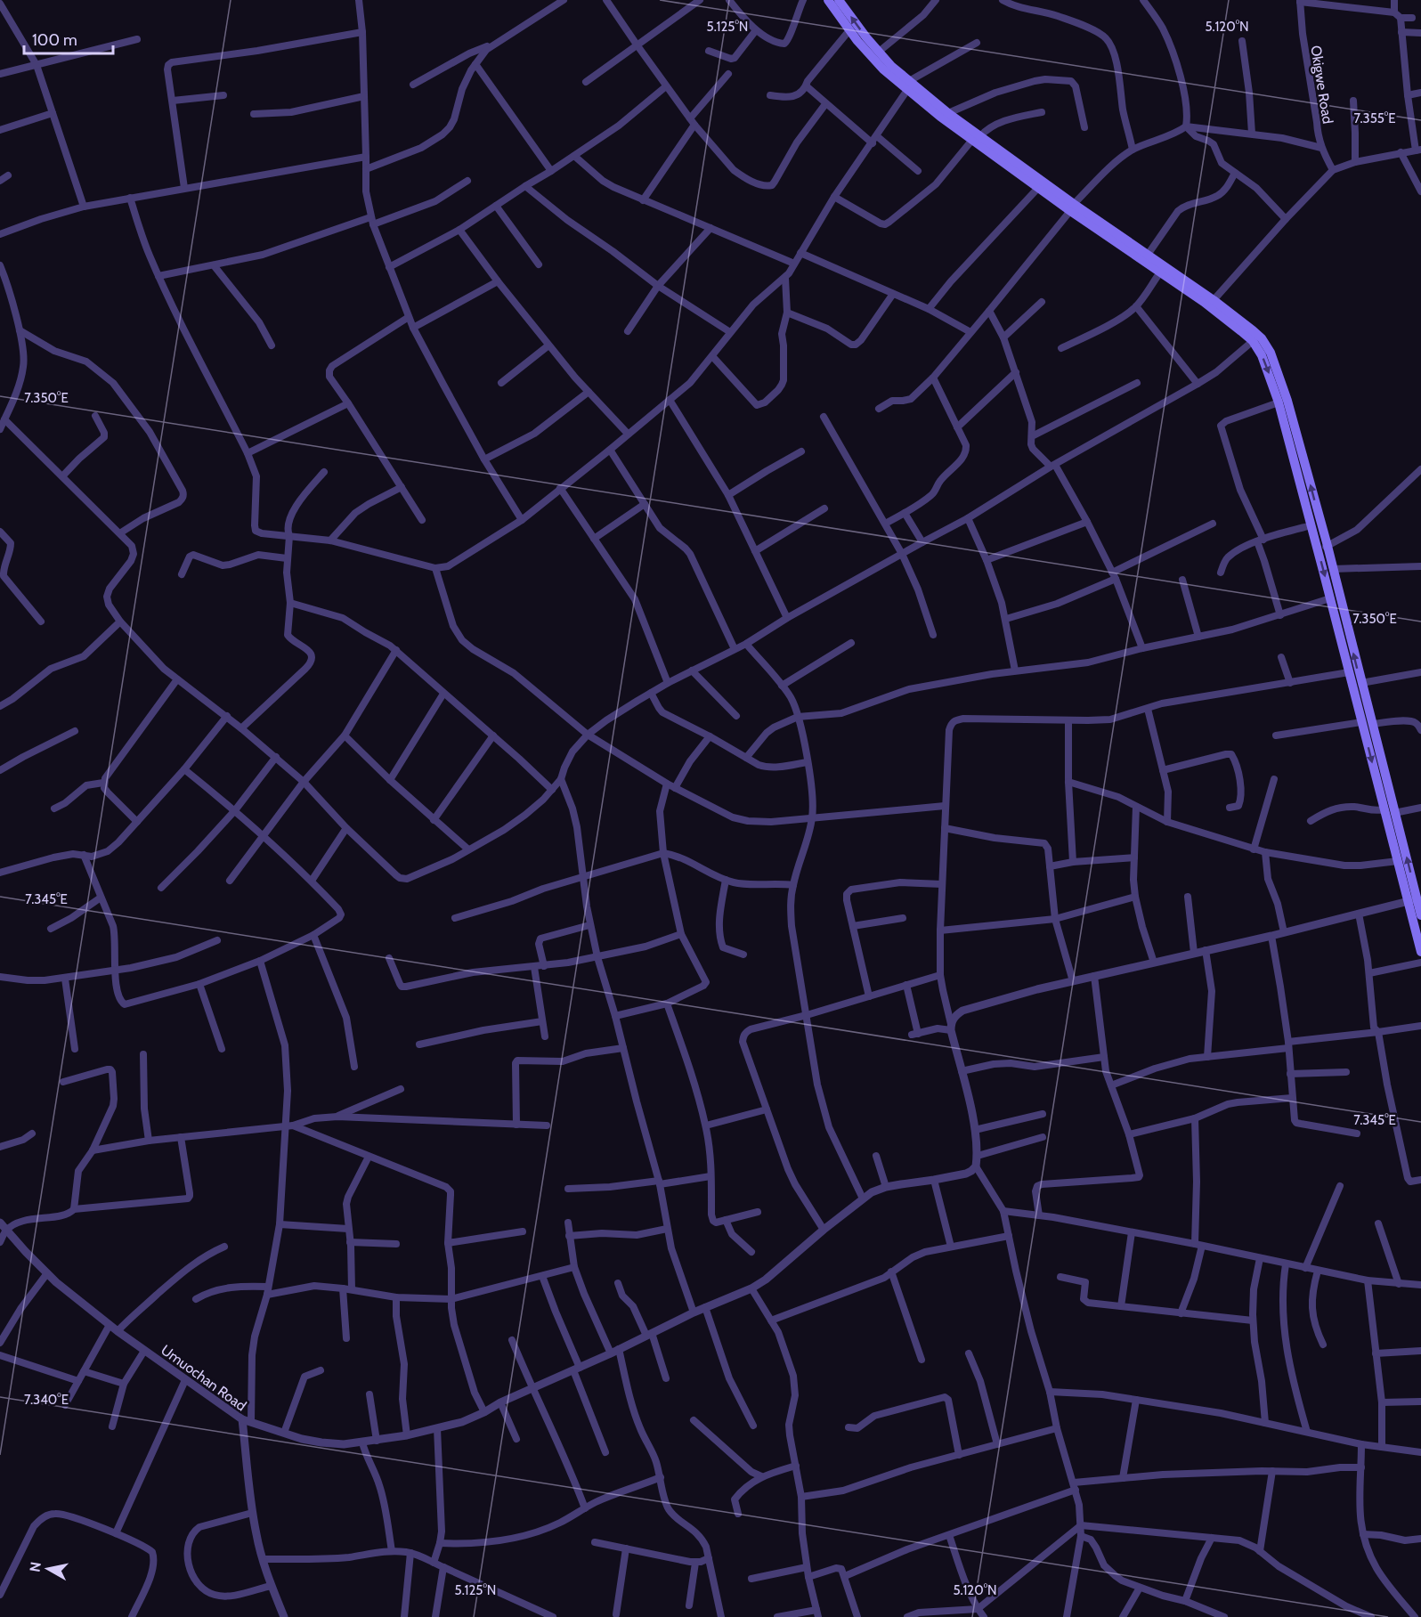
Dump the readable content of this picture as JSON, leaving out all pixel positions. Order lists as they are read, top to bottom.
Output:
{
  "streets": {
    "street": ["Okigwe Road", "Umuochan Road"]
  },
  "scale_bar": "100 m",
  "north": "left",
  "coordinates": [
    "5.125°N",
    "5.120°N",
    "7.355°E",
    "7.350°E",
    "7.345°E",
    "7.340°E"
  ]
}
